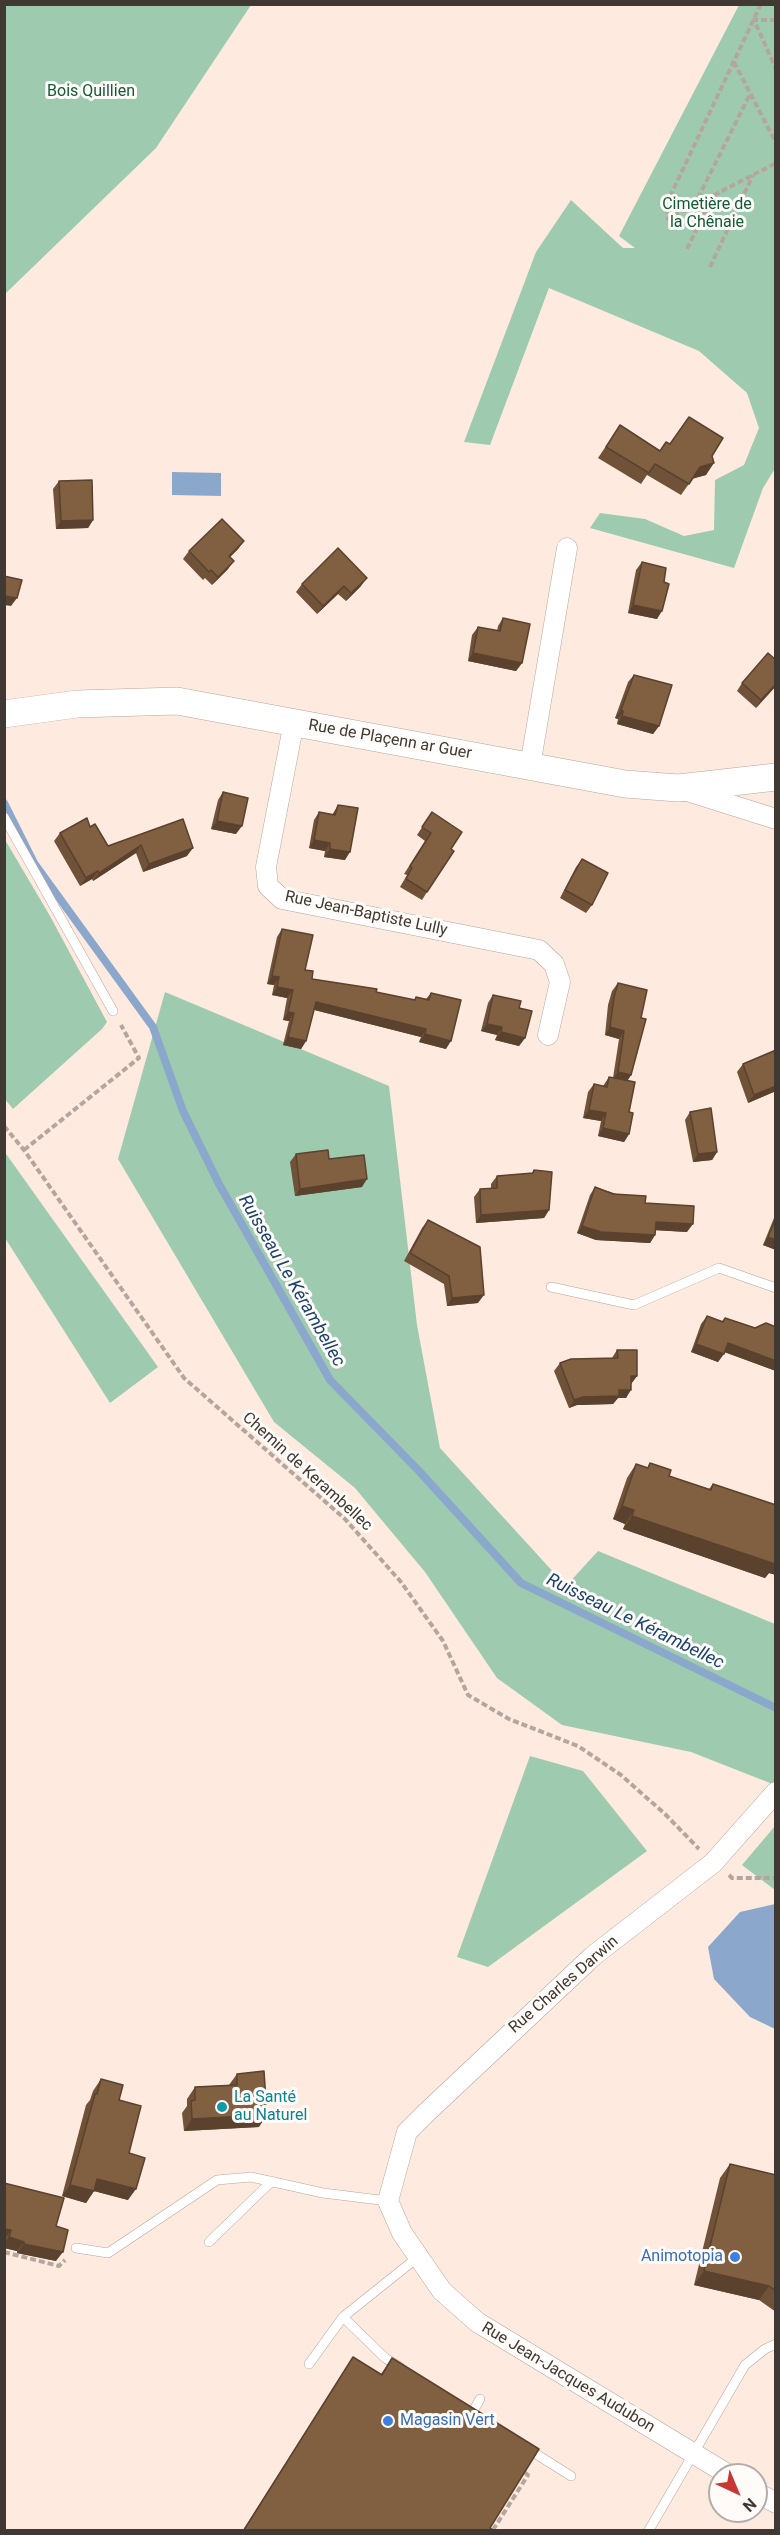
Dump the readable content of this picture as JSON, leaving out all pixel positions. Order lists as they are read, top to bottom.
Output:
{
  "streets": {
    "main road": ["Rue de Plaçenn ar Guer"],
    "street": ["Rue Jean-Baptiste Lully", "Rue Charles Darwin", "Rue Jean-Jacques Audubon"],
    "path": ["Chemin de Kerambellec"]
  },
  "crossings": [
    ["Rue de Plaçenn ar Guer", "Rue Jean-Baptiste Lully"],
    ["Chemin de Kerambellec", "Rue Charles Darwin"],
    ["Rue Charles Darwin", "Rue Jean-Jacques Audubon"]
  ],
  "water": ["Ruisseau Le Kérambellec"],
  "parks": ["Bois Quillien", "Cimetière de la Chênaie"],
  "places": ["La Santé au Naturel", "Animotopia", "Magasin Vert"],
  "north": "bottom right"
}
